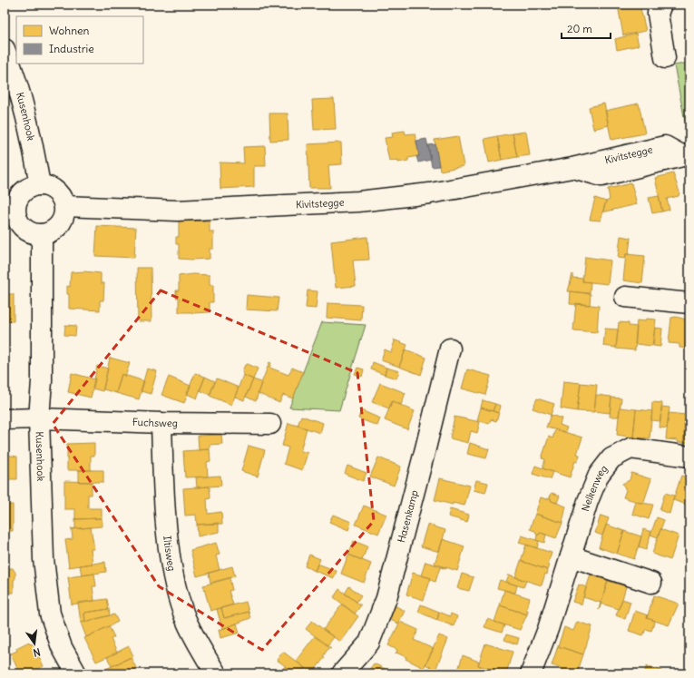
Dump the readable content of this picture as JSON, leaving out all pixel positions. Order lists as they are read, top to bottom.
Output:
{
  "streets": {
    "street": [
      "Kusenhook",
      "Kivitstegge",
      "Fuchsweg",
      "Nelkenweg",
      "Hasenkamp",
      "Iltisweg"
    ]
  },
  "crossings": [
    ["Kusenhook", "Kivitstegge"],
    ["Kusenhook", "Fuchsweg"],
    ["Fuchsweg", "Iltisweg"]
  ],
  "legend": ["Wohnen", "Industrie"],
  "scale_bar": "20 m",
  "north": "bottom"
}
